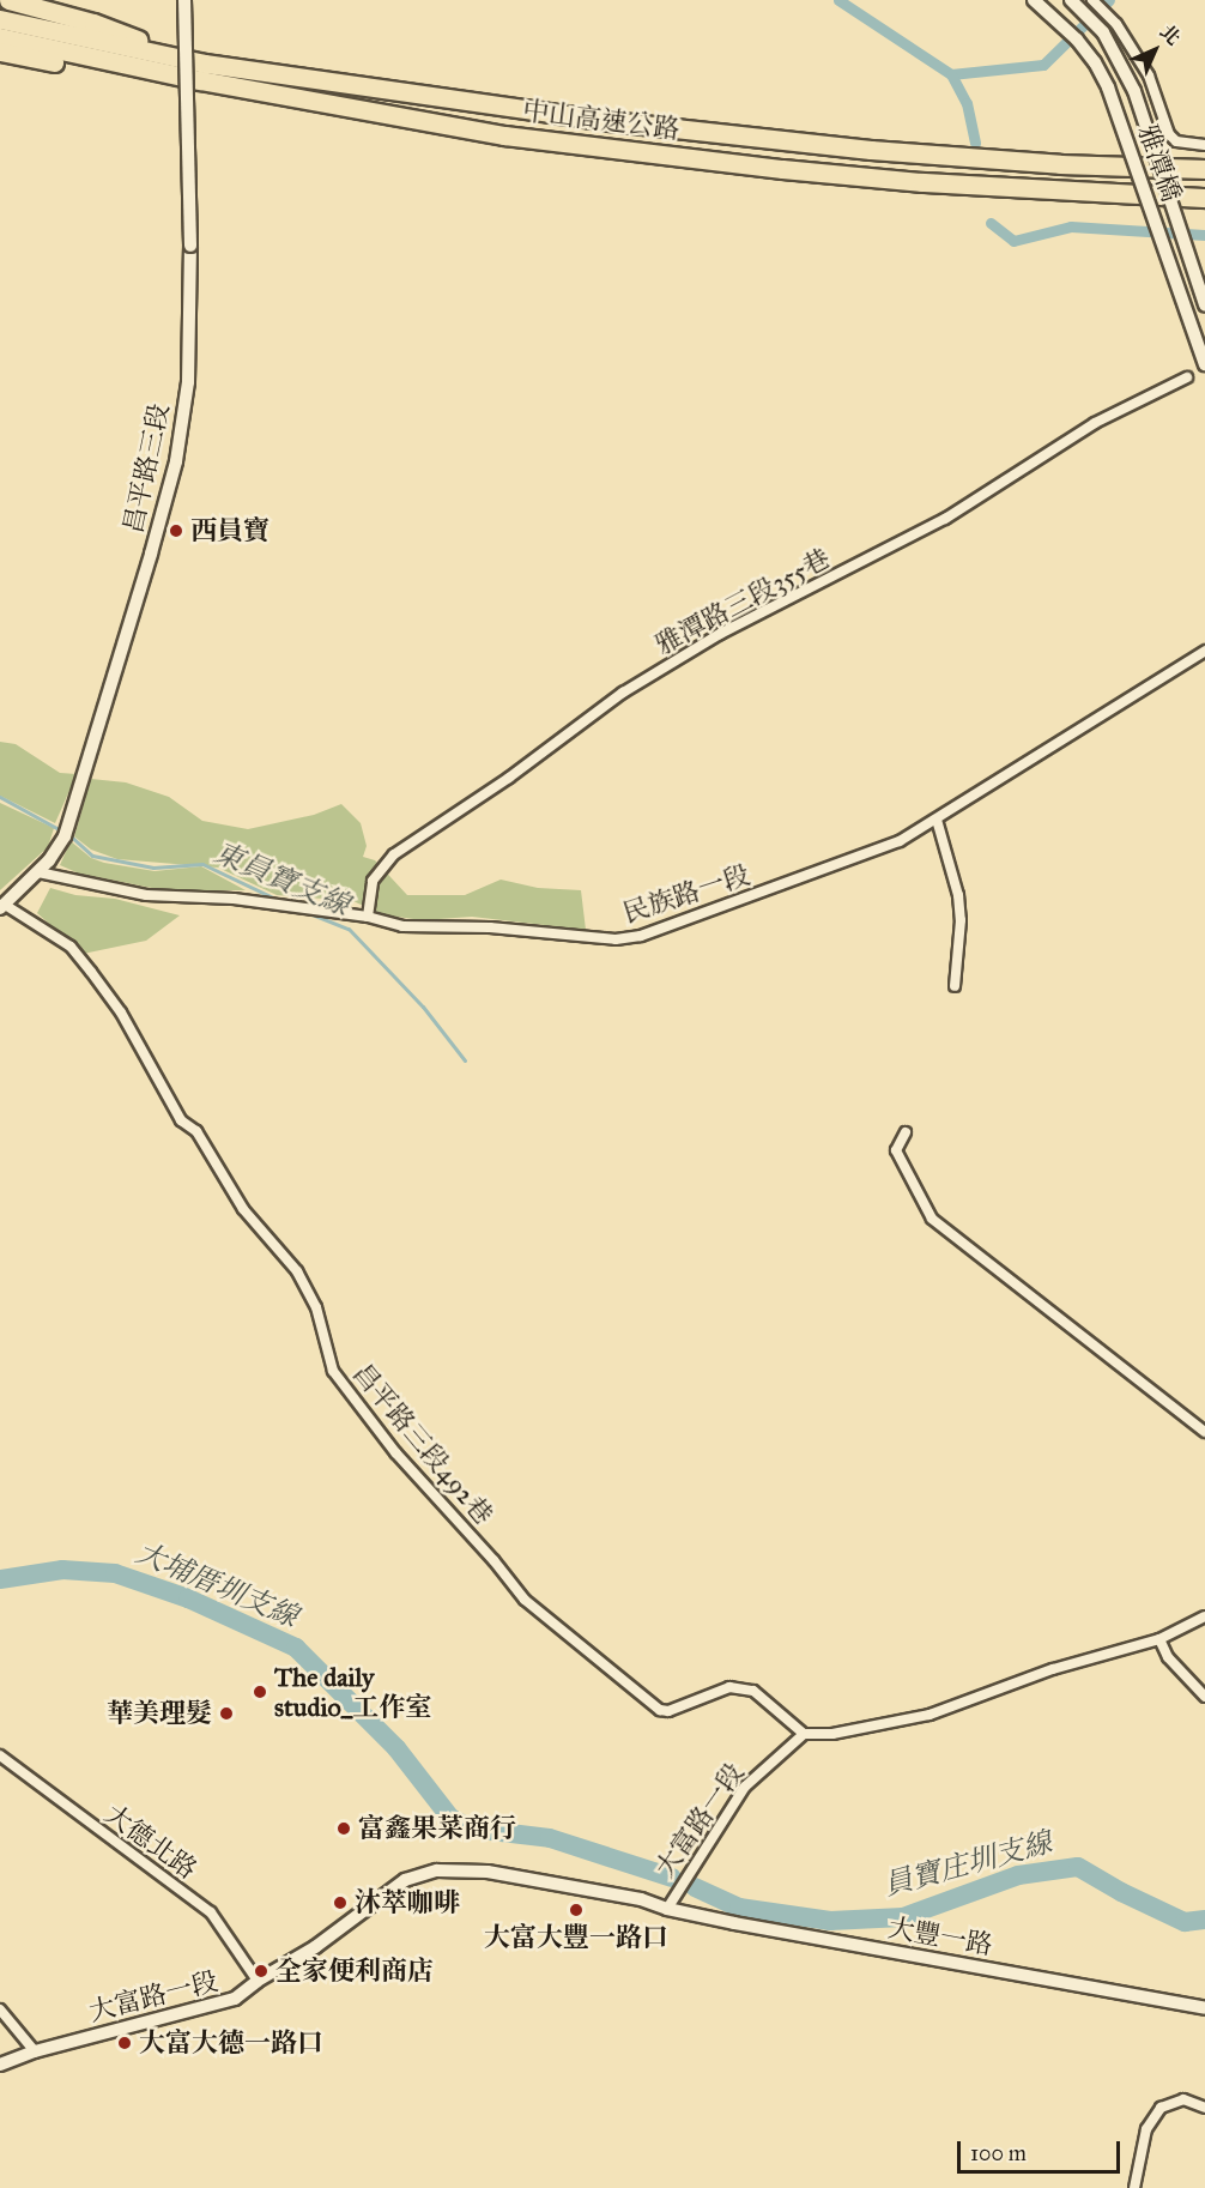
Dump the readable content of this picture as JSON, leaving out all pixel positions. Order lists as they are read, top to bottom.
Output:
{
  "streets": {
    "highway": ["中山高速公路"],
    "street": [
      "雅潭橋",
      "昌平路三段",
      "雅潭路三段355巷",
      "民族路一段",
      "昌平路三段492巷",
      "大富路一段",
      "大德北路",
      "大豐一路"
    ]
  },
  "crossings": [
    ["昌平路三段", "民族路一段"],
    ["昌平路三段", "昌平路三段492巷"],
    ["雅潭路三段355巷", "民族路一段"],
    ["昌平路三段492巷", "大富路一段"],
    ["大富路一段", "大德北路"],
    ["大富路一段", "大豐一路"]
  ],
  "water": ["東員寶支線", "大埔厝圳支線", "員寶庄圳支線"],
  "places": [
    "西員寶",
    "The daily studio_工作室",
    "華美理髮",
    "富鑫果菜商行",
    "沐萃咖啡",
    "大富大豐一路口",
    "全家便利商店",
    "大富大德一路口"
  ],
  "scale_bar": "100 m",
  "north": "top right"
}
